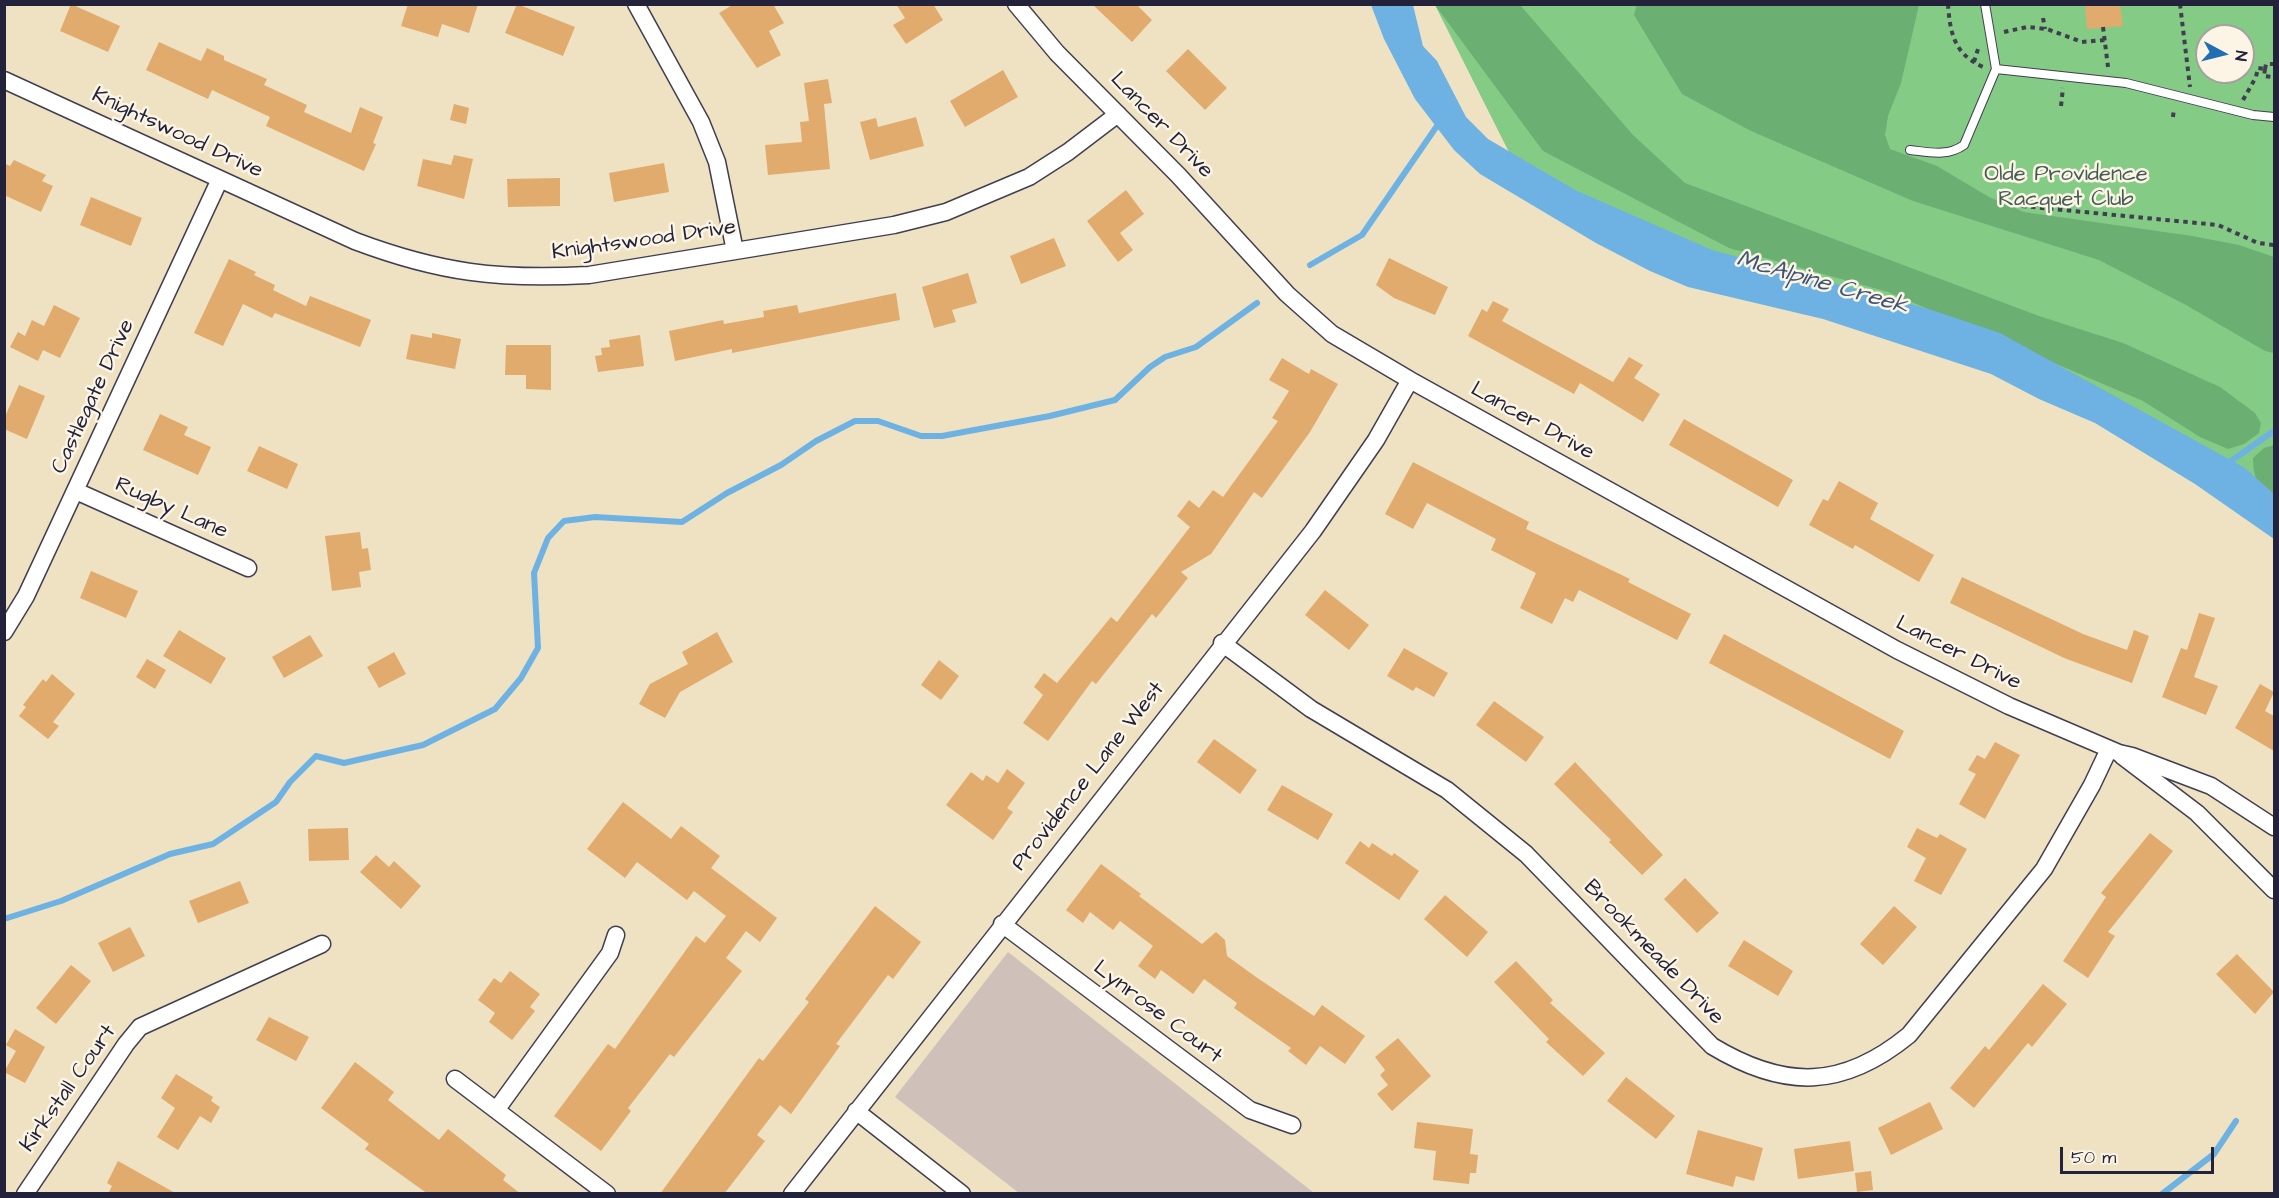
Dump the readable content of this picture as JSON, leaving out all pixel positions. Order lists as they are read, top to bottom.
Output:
{
  "streets": {
    "street": [
      "Lancer Drive",
      "Knightswood Drive",
      "Castlegate Drive",
      "Rugby Lane",
      "Providence Lane West",
      "Brookmeade Drive",
      "Lynrose Court",
      "Kirkstall Court"
    ]
  },
  "crossings": [
    ["Lancer Drive", "Knightswood Drive"],
    ["Lancer Drive", "Providence Lane West"],
    ["Lancer Drive", "Brookmeade Drive"],
    ["Knightswood Drive", "Castlegate Drive"],
    ["Castlegate Drive", "Rugby Lane"],
    ["Providence Lane West", "Brookmeade Drive"],
    ["Providence Lane West", "Lynrose Court"]
  ],
  "water": ["McAlpine Creek"],
  "parks": ["Olde Providence Racquet Club"],
  "scale_bar": "50 m",
  "north": "right"
}
